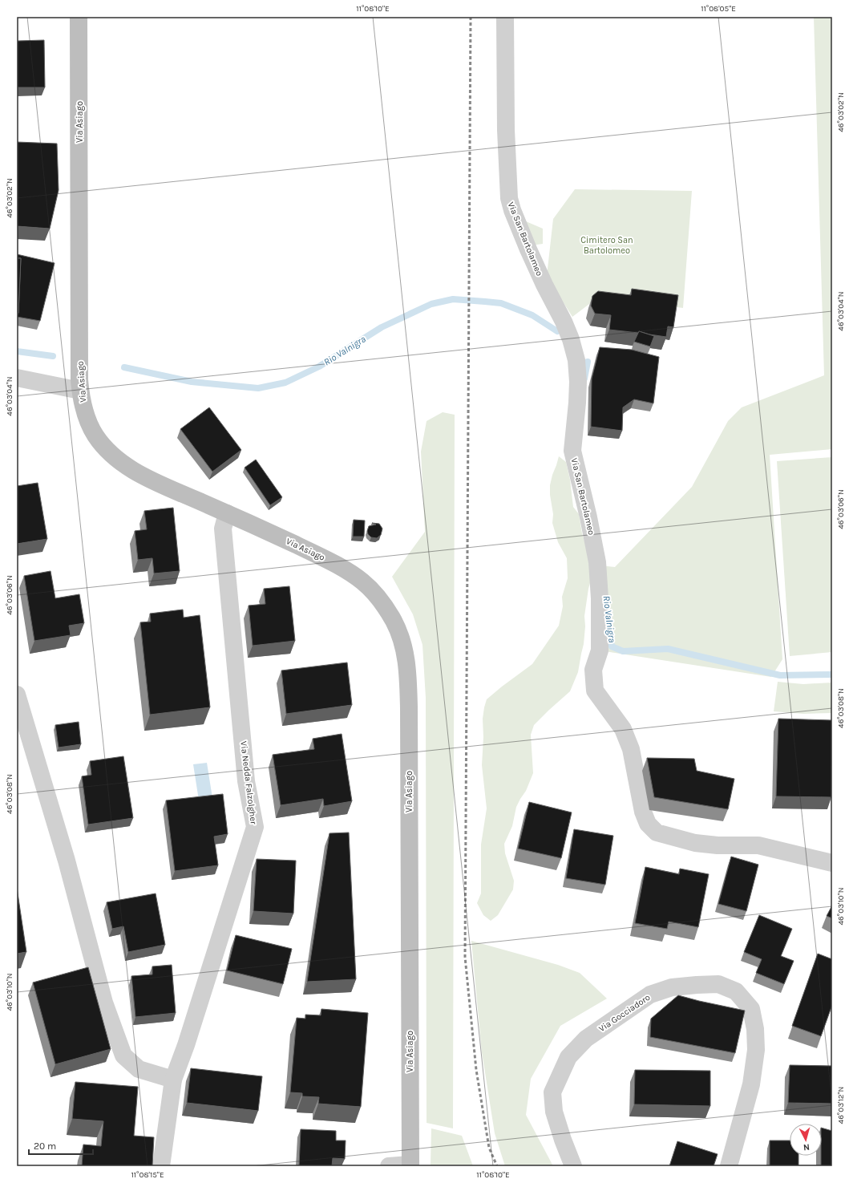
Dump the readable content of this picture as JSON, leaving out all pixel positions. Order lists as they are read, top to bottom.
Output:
{
  "streets": {
    "main road": ["Via Asiago"],
    "street": ["Via San Bartolameo", "Via Nedda Falzolgher", "Via Gocciadoro"]
  },
  "crossings": [
    ["Via Asiago", "Via Nedda Falzolgher"]
  ],
  "water": ["Rio Valnigra"],
  "parks": ["Cimitero San Bartolomeo"],
  "scale_bar": "20 m",
  "north": "bottom",
  "coordinates": [
    "11°08'10\"E",
    "11°08'05\"E",
    "46°03'02\"N",
    "46°03'04\"N",
    "46°03'06\"N",
    "46°03'08\"N",
    "46°03'10\"N",
    "46°03'12\"N",
    "11°08'15\"E"
  ]
}
